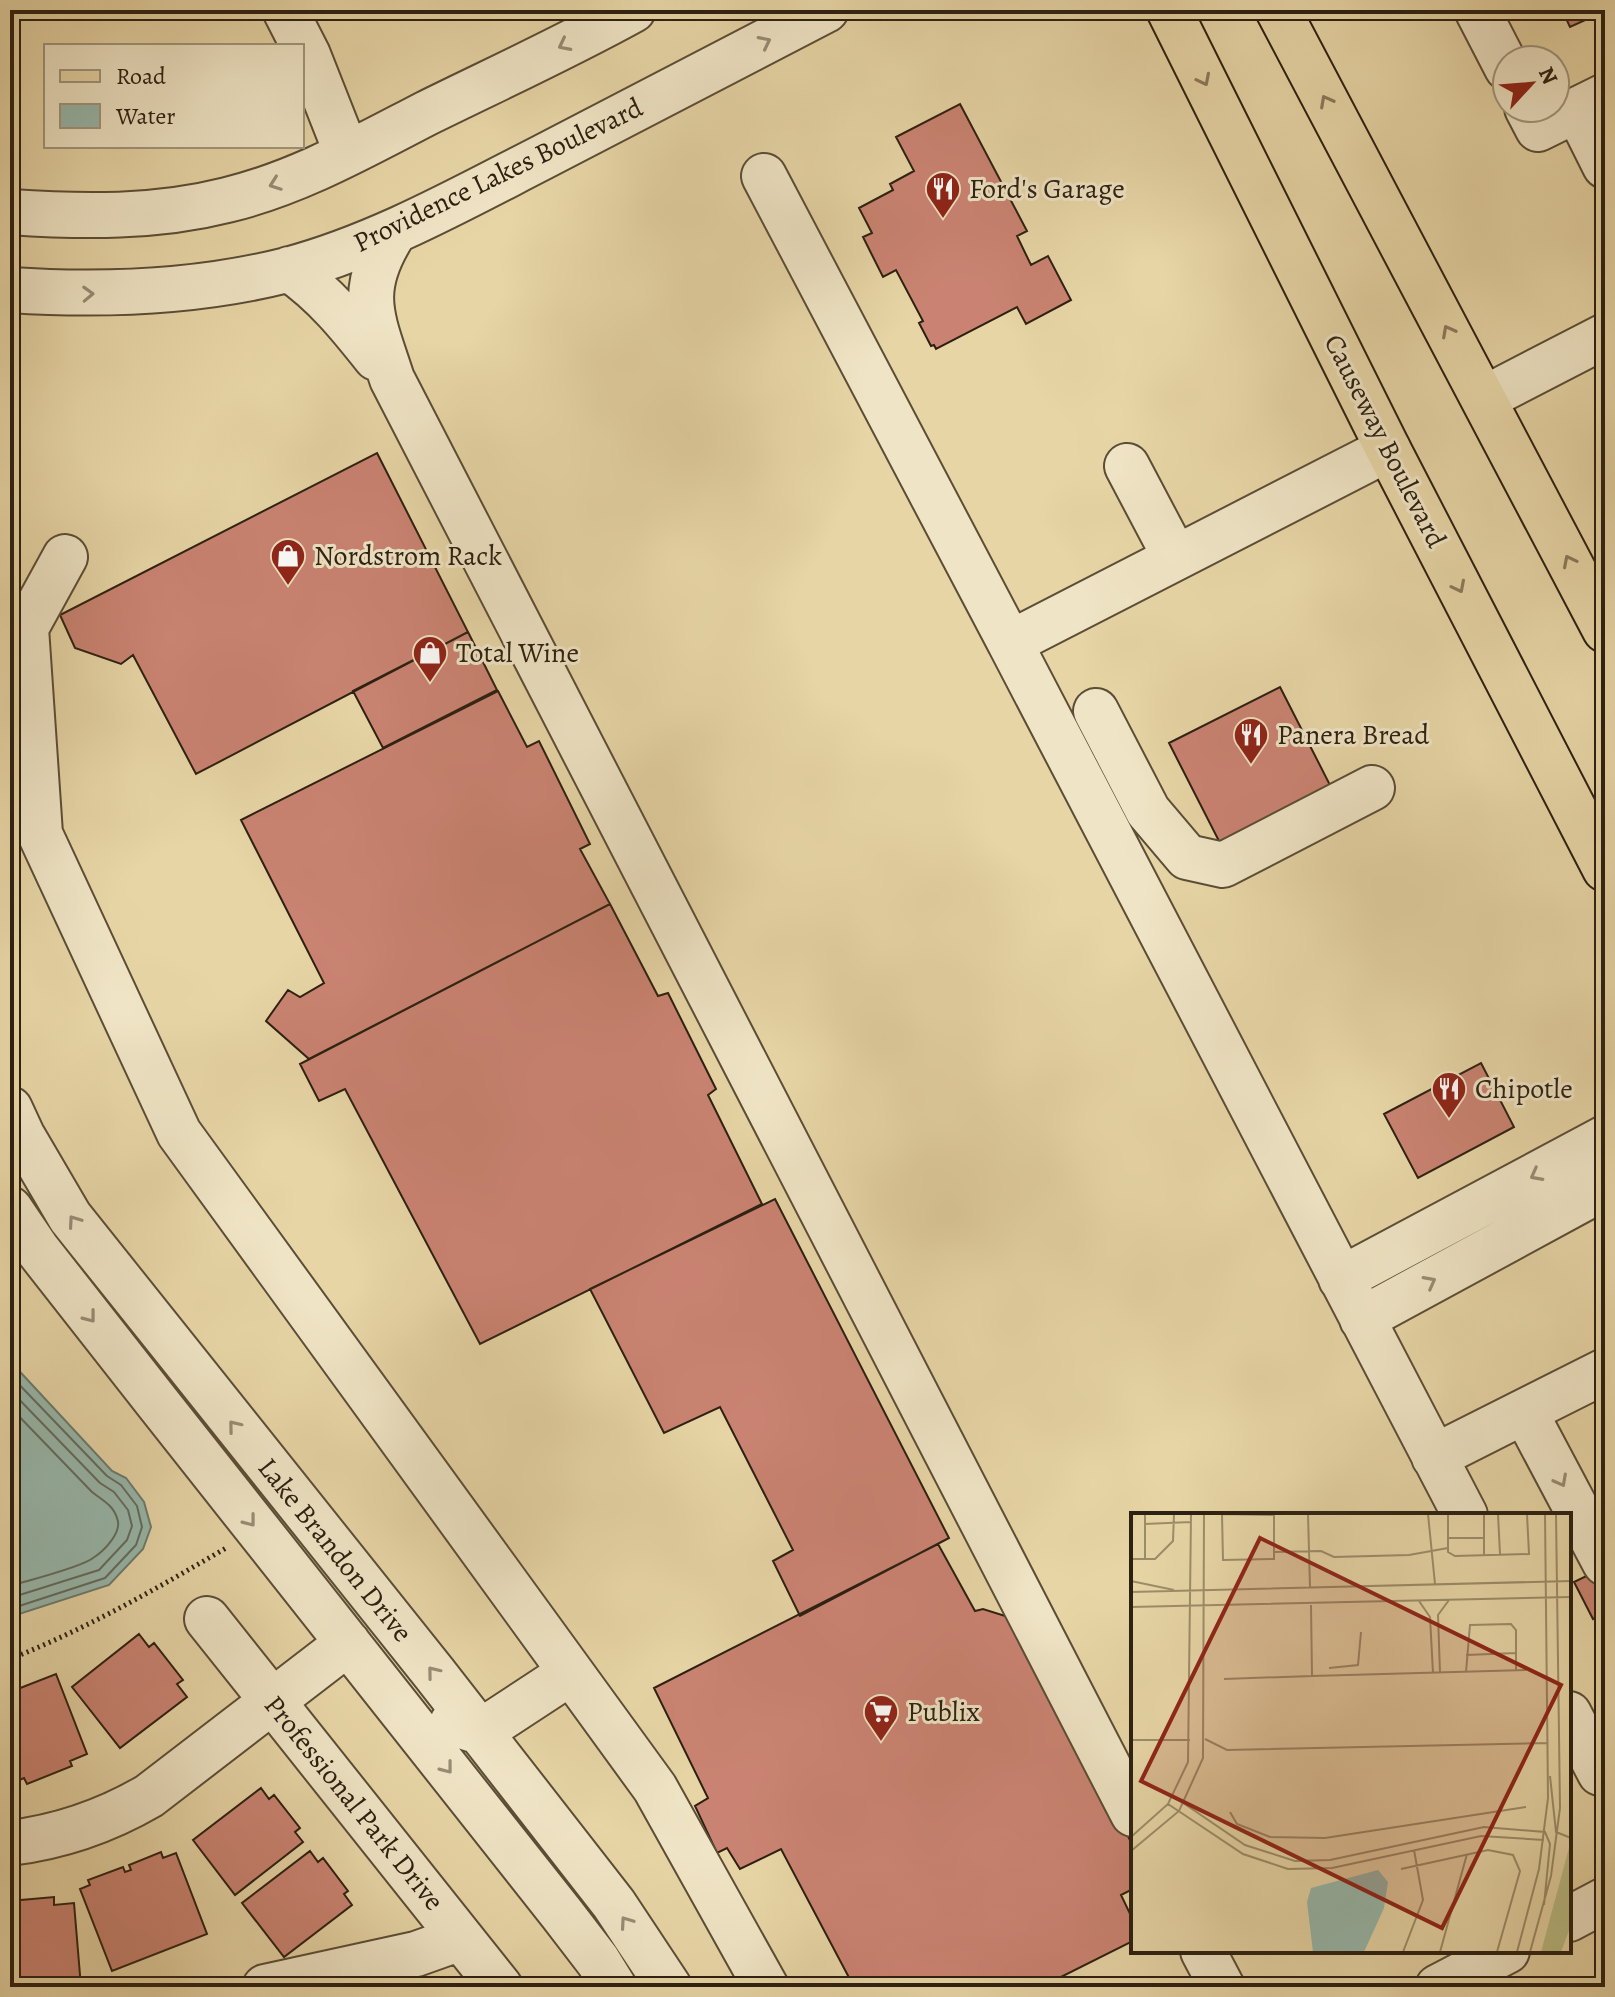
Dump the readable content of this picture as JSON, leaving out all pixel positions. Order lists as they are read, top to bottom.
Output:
{
  "streets": {
    "main road": ["Causeway Boulevard"],
    "street": ["Providence Lakes Boulevard", "Lake Brandon Drive", "Professional Park Drive"]
  },
  "places": {
    "restaurant": ["Ford's Garage", "Panera Bread", "Chipotle"],
    "shop": ["Nordstrom Rack", "Total Wine"],
    "supermarket": ["Publix"]
  },
  "legend": ["Road", "Water"],
  "north": "top right"
}
